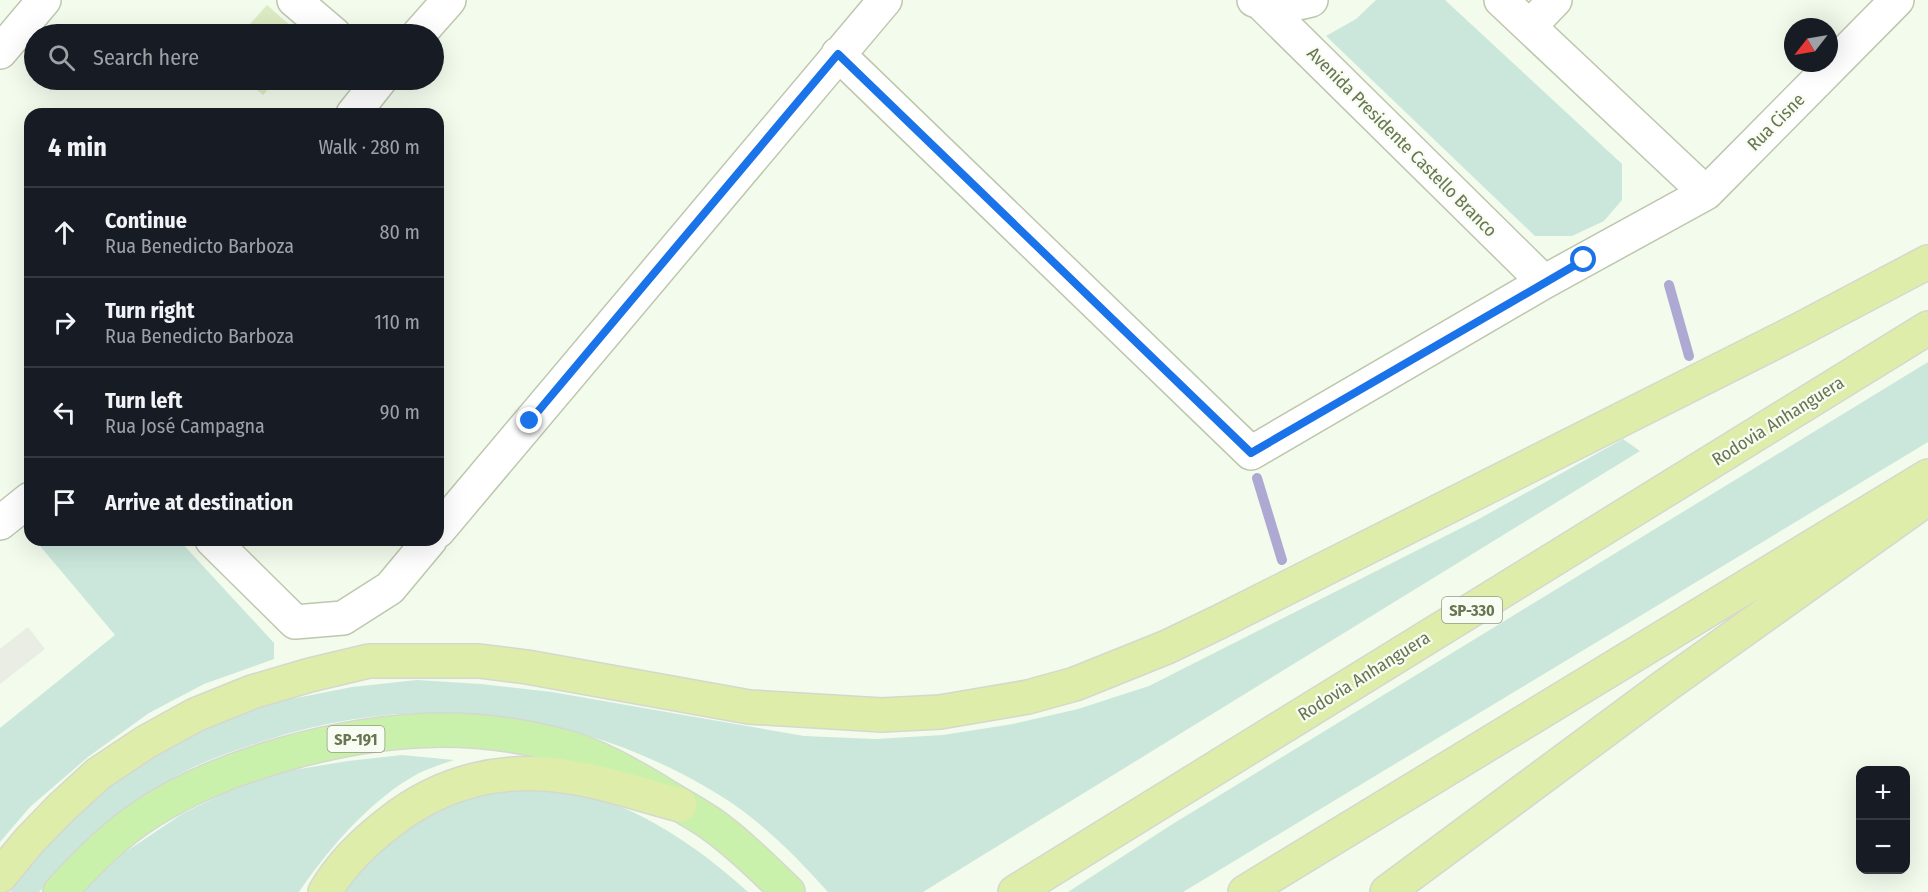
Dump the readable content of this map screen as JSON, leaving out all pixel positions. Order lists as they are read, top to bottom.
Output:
{
  "streets": {
    "highway": ["Rodovia Anhanguera", "SP-330"],
    "main road": ["SP-191"],
    "street": ["Rua Cisne", "Avenida Presidente Castello Branco"]
  },
  "crossings": [
    ["Rua Cisne", "Avenida Presidente Castello Branco"]
  ],
  "north": "bottom left",
  "page": {
    "search": "Search here",
    "heading": ["4 min", "Walk · 280 m"],
    "list": [
      ["Continue", "Rua Benedicto Barboza", "80 m"],
      ["Turn right", "Rua Benedicto Barboza", "110 m"],
      ["Turn left", "Rua José Campagna", "90 m"],
      "Arrive at destination"
    ],
    "map_buttons": ["+", "−"]
  }
}
